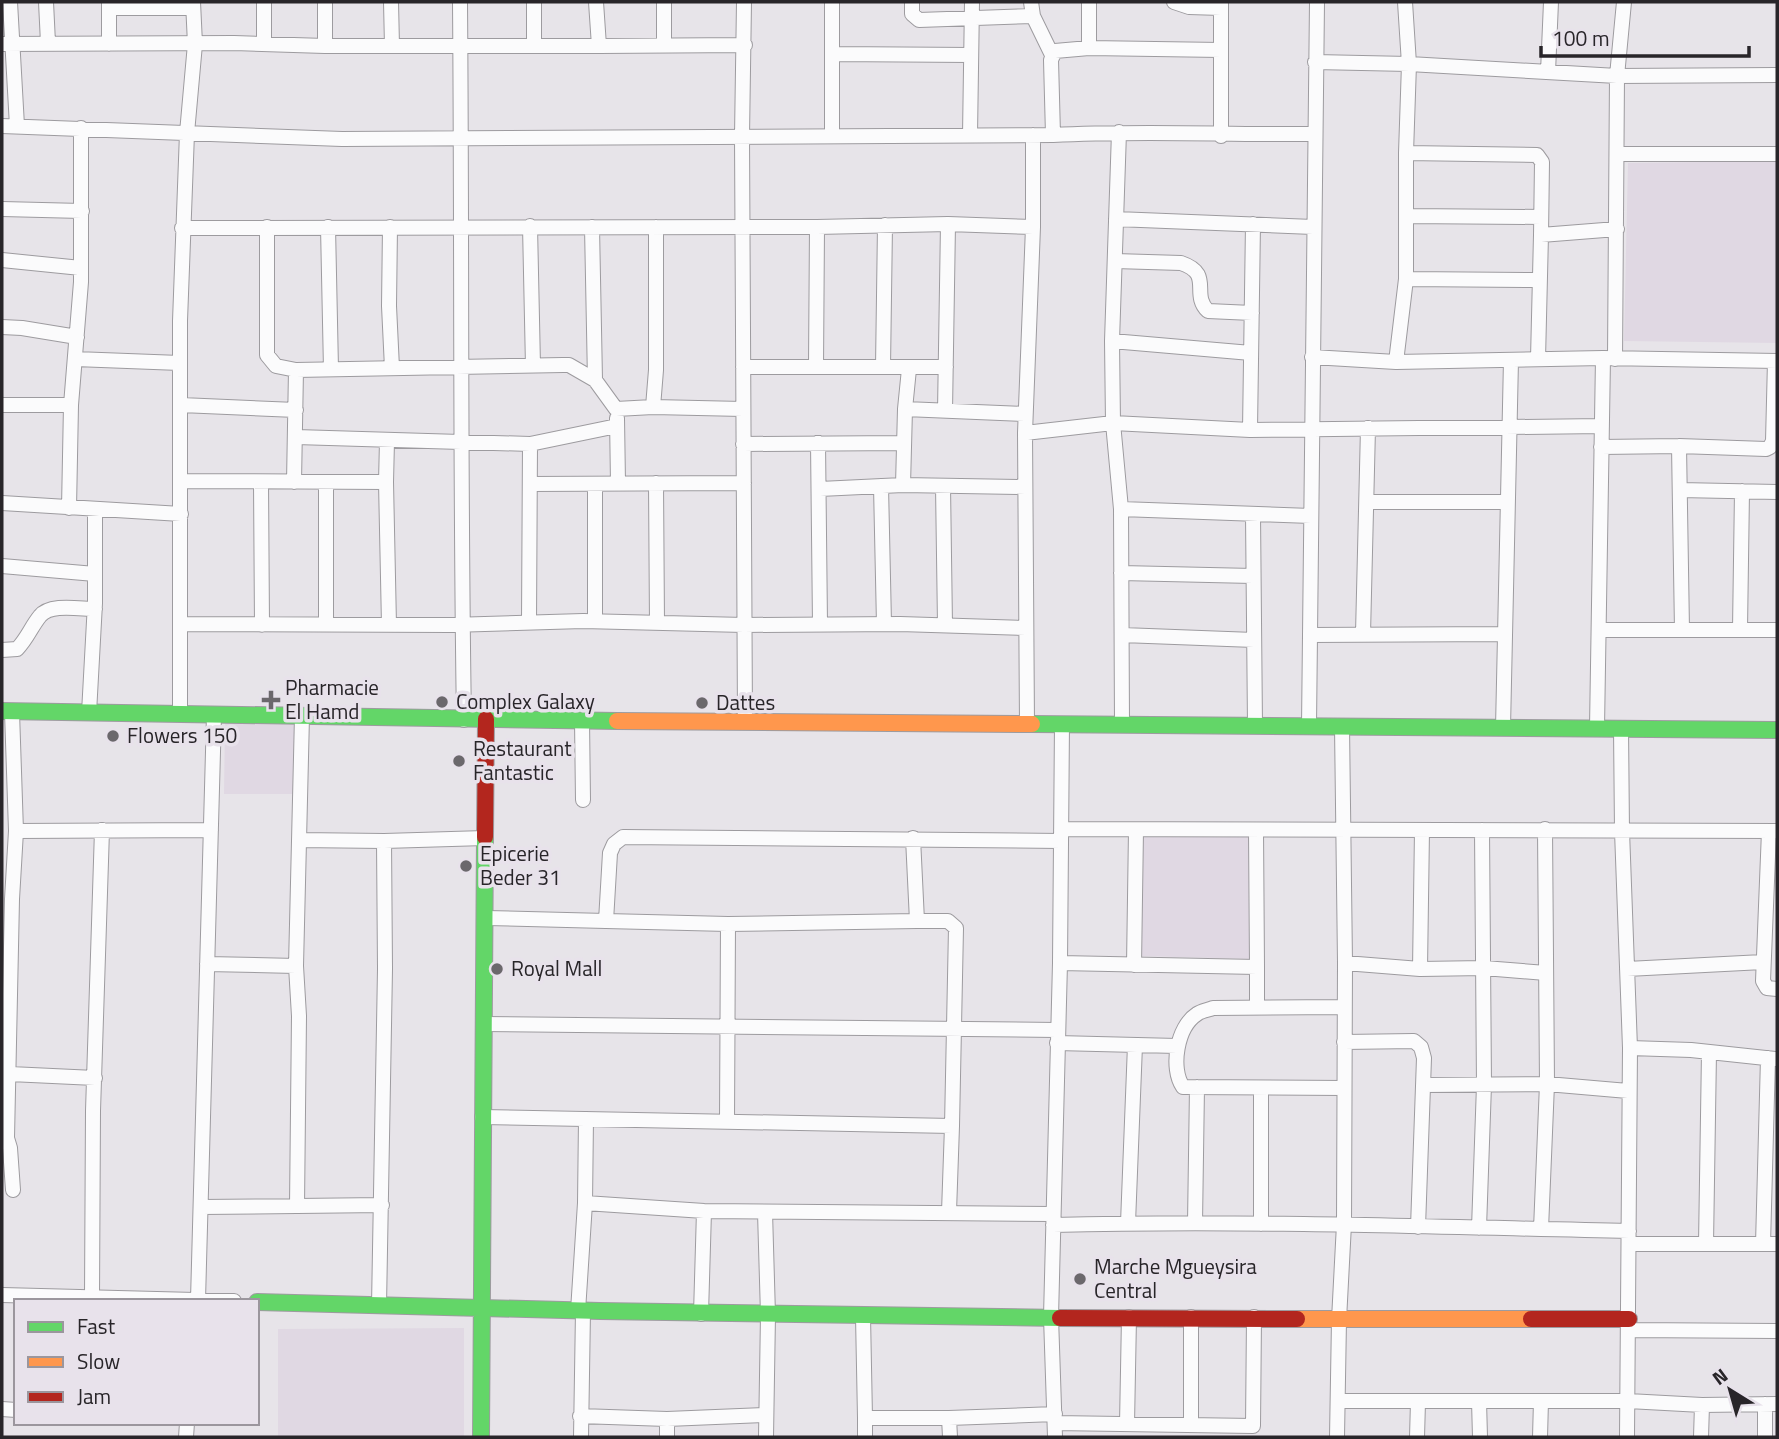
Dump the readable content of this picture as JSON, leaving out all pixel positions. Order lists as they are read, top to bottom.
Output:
{
  "places": {
    "health": ["Pharmacie El Hamd"],
    "other": [
      "Complex Galaxy",
      "Dattes",
      "Flowers 150",
      "Restaurant Fantastic",
      "Epicerie Beder 31",
      "Royal Mall",
      "Marche Mgueysira Central"
    ]
  },
  "legend": ["Fast", "Slow", "Jam"],
  "scale_bar": "100 m",
  "north": "top left"
}
